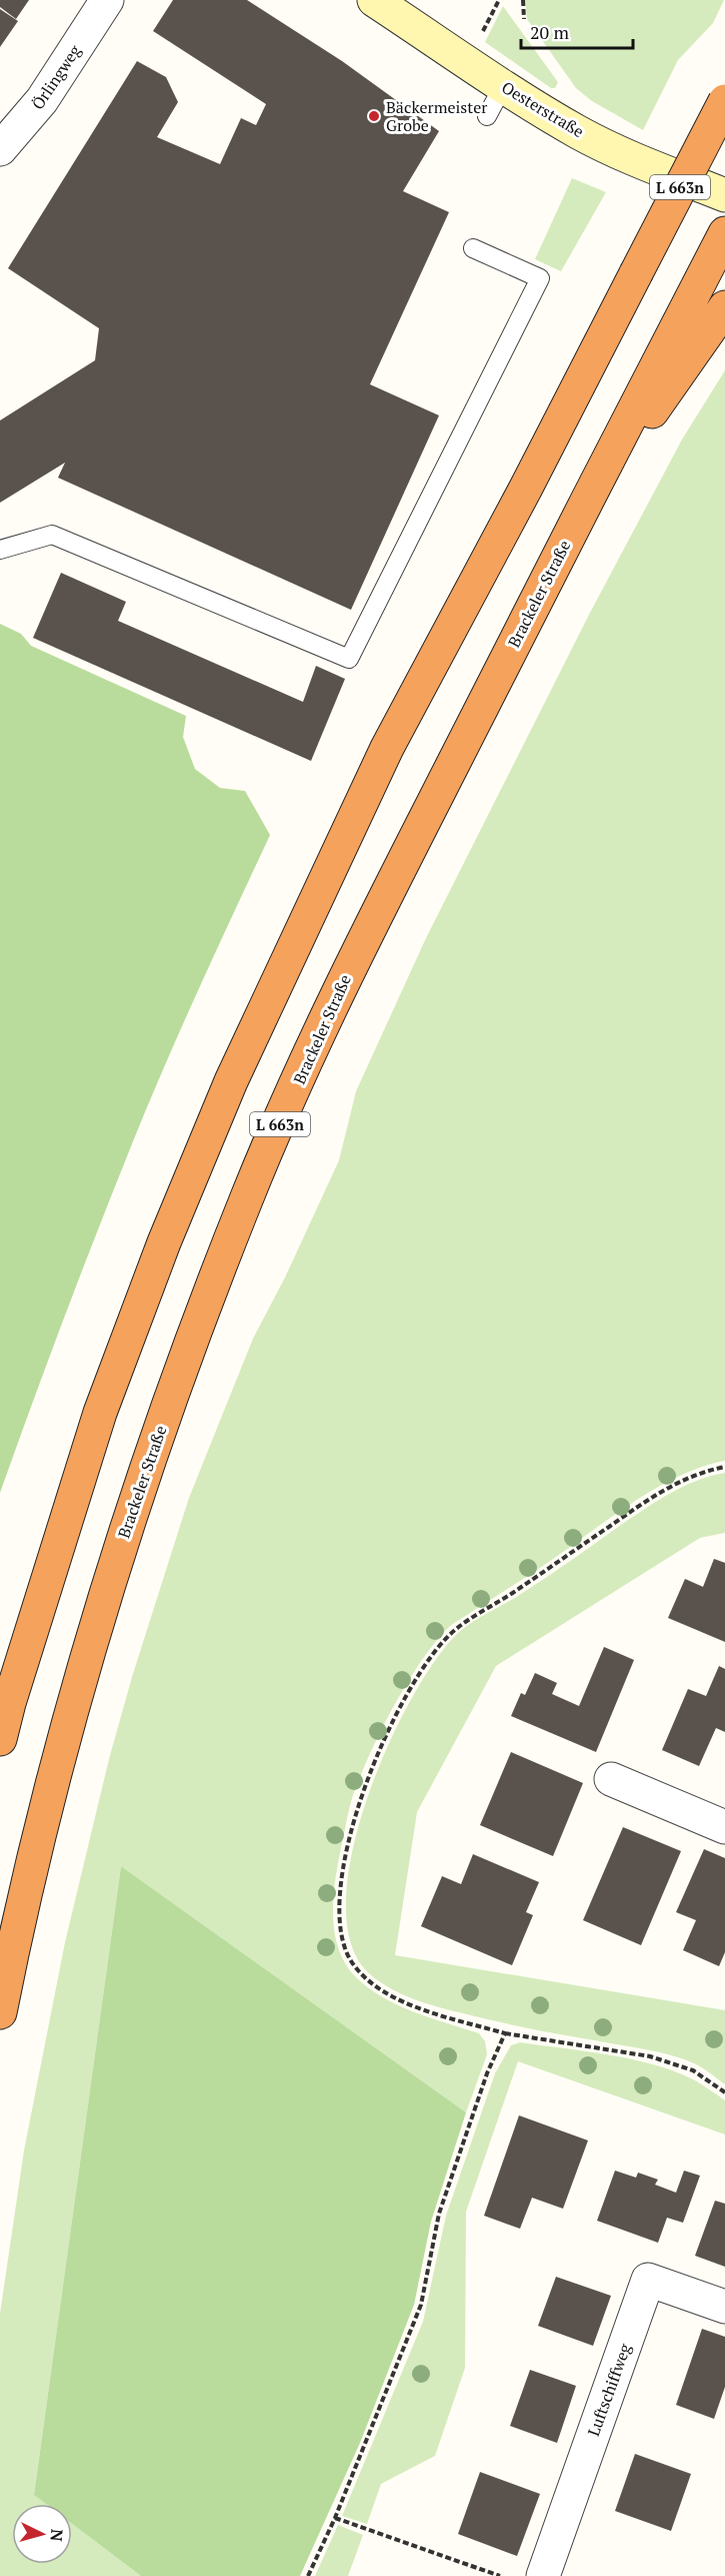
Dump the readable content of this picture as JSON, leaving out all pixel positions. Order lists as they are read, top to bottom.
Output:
{
  "streets": {
    "highway": ["L 663n", "Brackeler Straße"],
    "street": ["Örlingweg", "Oesterstraße", "Luftschiffweg"]
  },
  "places": ["Bäckermeister Grobe"],
  "scale_bar": "20 m",
  "north": "right"
}
